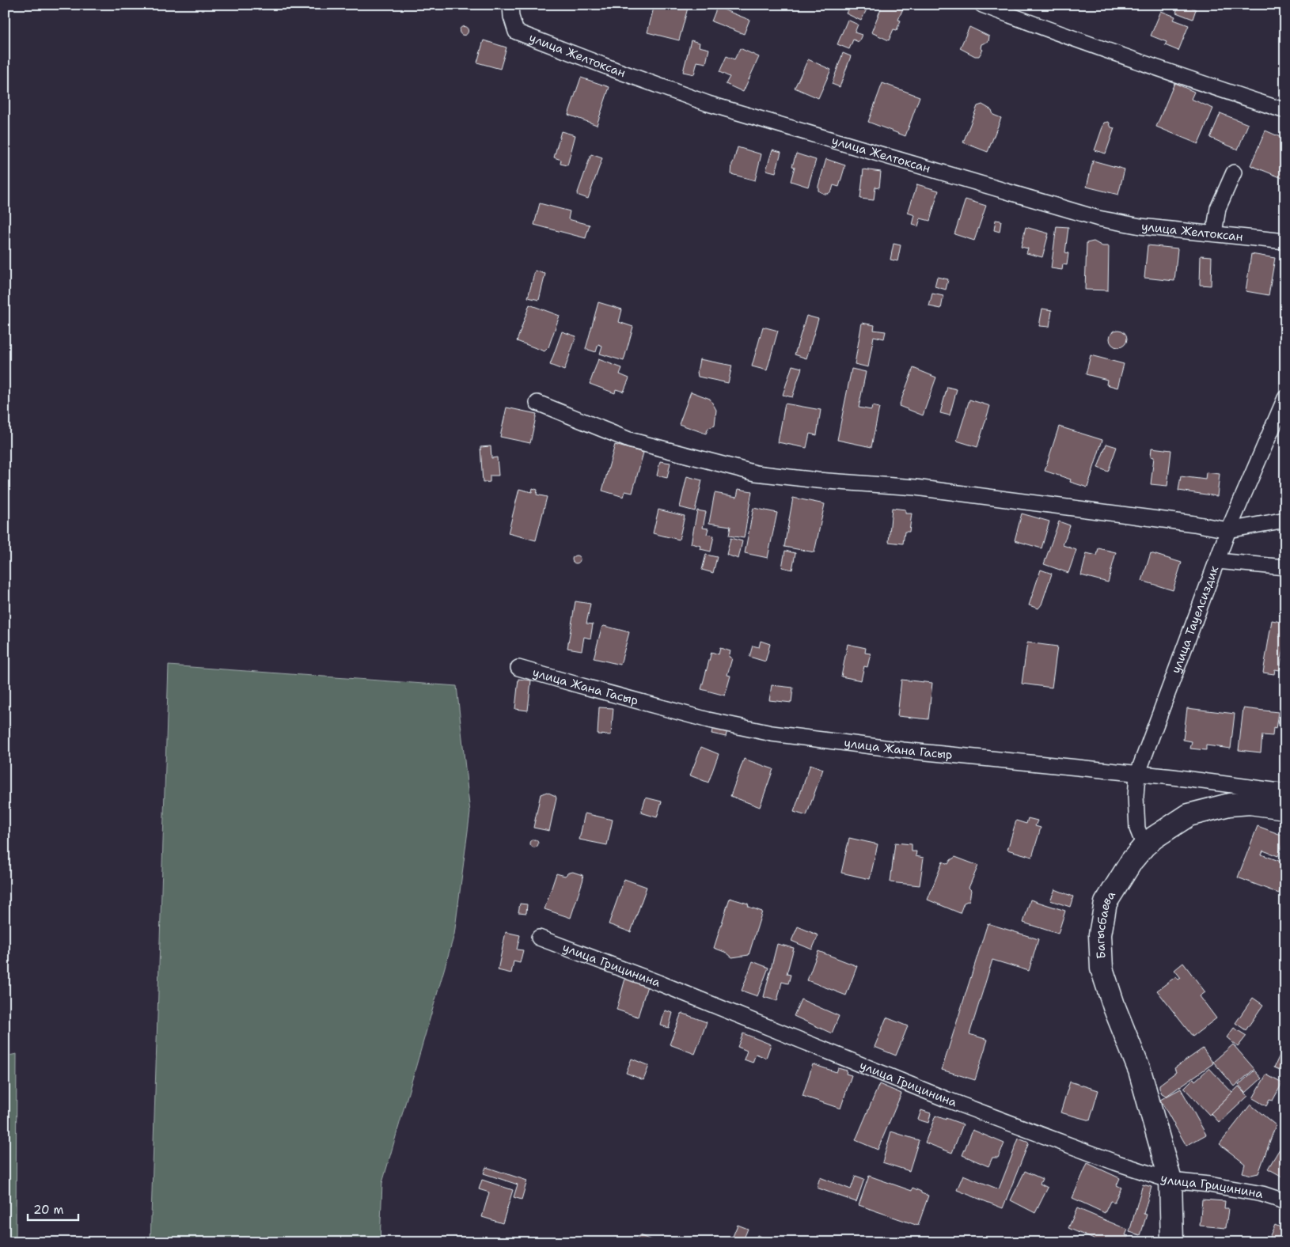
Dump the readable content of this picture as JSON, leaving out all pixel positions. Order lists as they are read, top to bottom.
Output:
{
  "streets": {
    "street": [
      "улица Желтоксан",
      "улица Тауелсиздик",
      "улица Жана Гасыр",
      "Багысбаева",
      "улица Грицинина"
    ]
  },
  "crossings": [
    ["улица Тауелсиздик", "улица Жана Гасыр"],
    ["улица Тауелсиздик", "Багысбаева"],
    ["улица Жана Гасыр", "Багысбаева"],
    ["Багысбаева", "улица Грицинина"]
  ],
  "scale_bar": "20 m"
}
